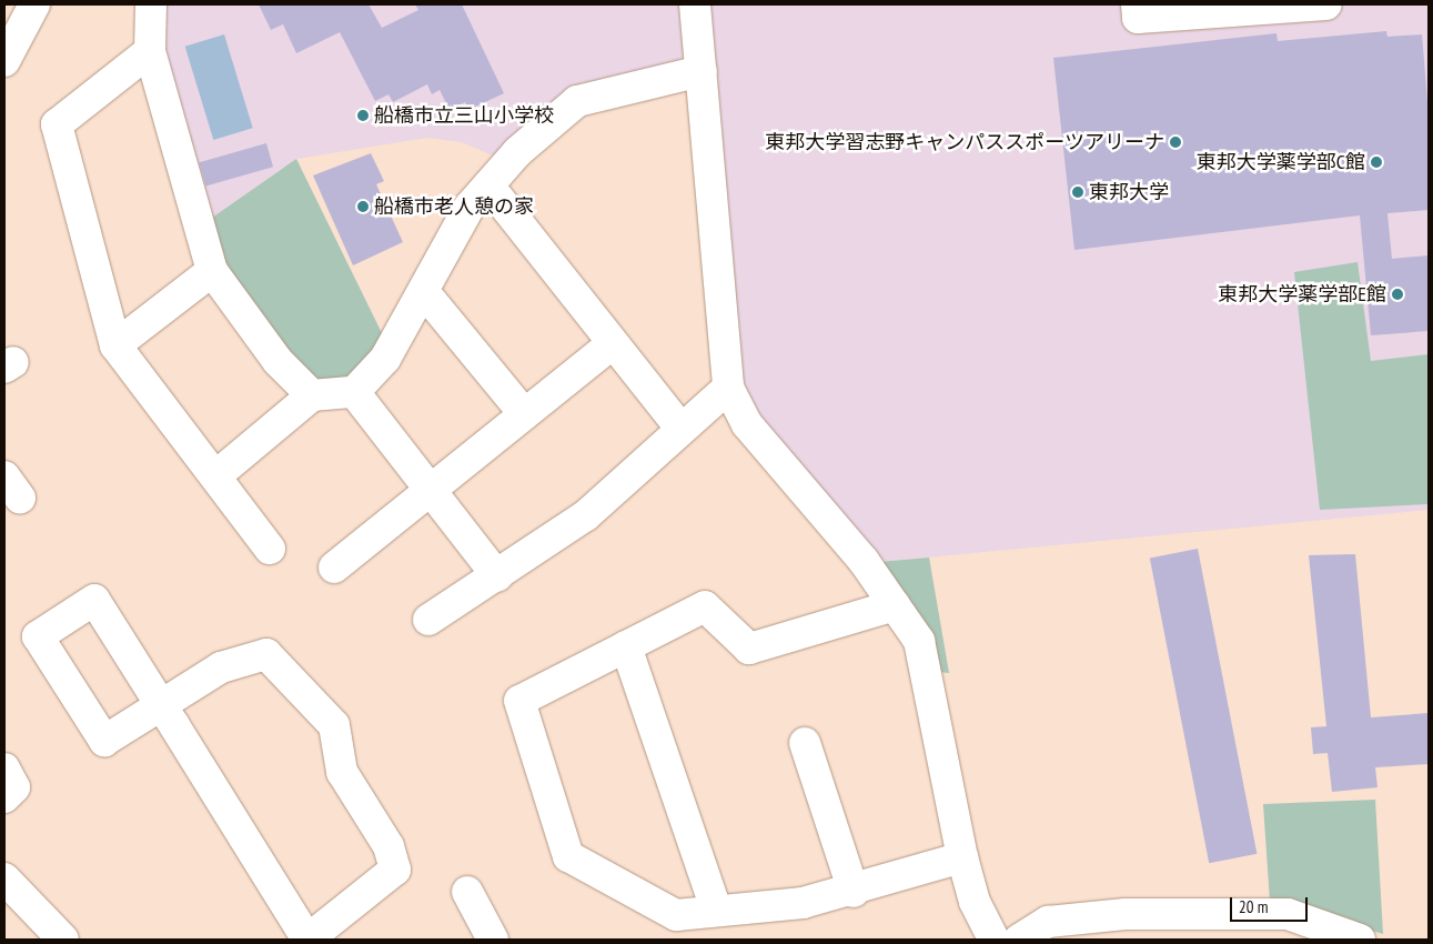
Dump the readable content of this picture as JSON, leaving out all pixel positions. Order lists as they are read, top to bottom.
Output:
{
  "places": [
    "船橋市立三山小学校",
    "東邦大学習志野キャンパススポーツアリーナ",
    "東邦大学薬学部C館",
    "東邦大学",
    "船橋市老人憩の家",
    "東邦大学薬学部E館"
  ],
  "scale_bar": "20 m"
}
